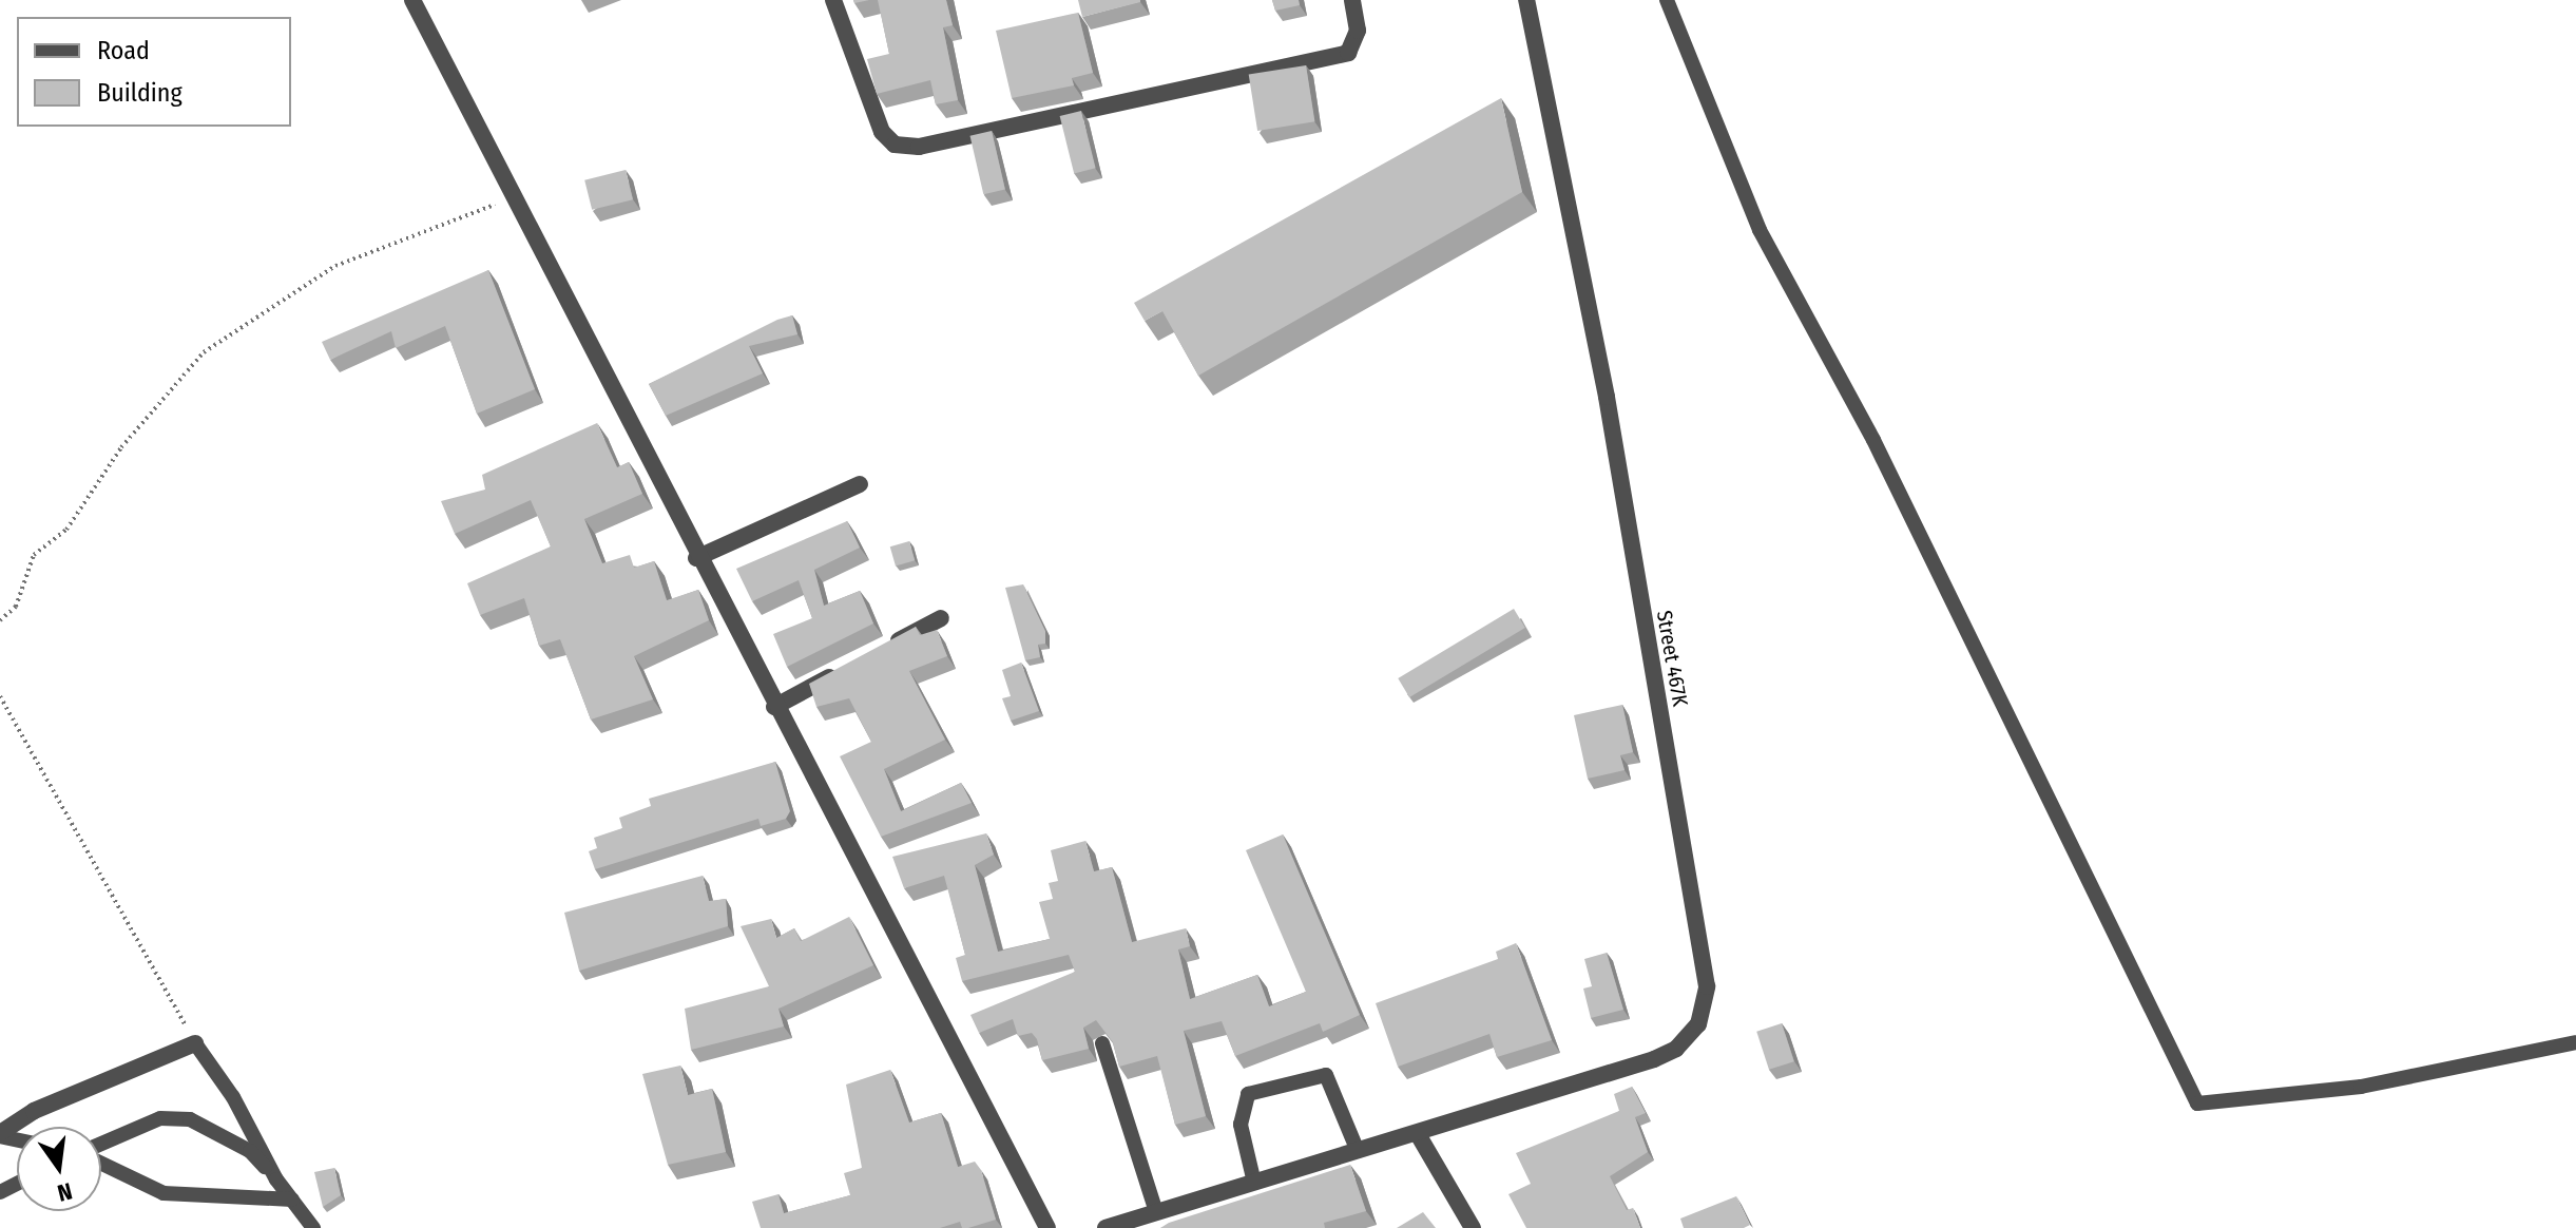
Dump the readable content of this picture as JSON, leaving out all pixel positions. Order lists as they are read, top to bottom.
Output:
{
  "streets": {
    "street": ["Street 467K"]
  },
  "legend": ["Road", "Building"],
  "north": "bottom"
}
